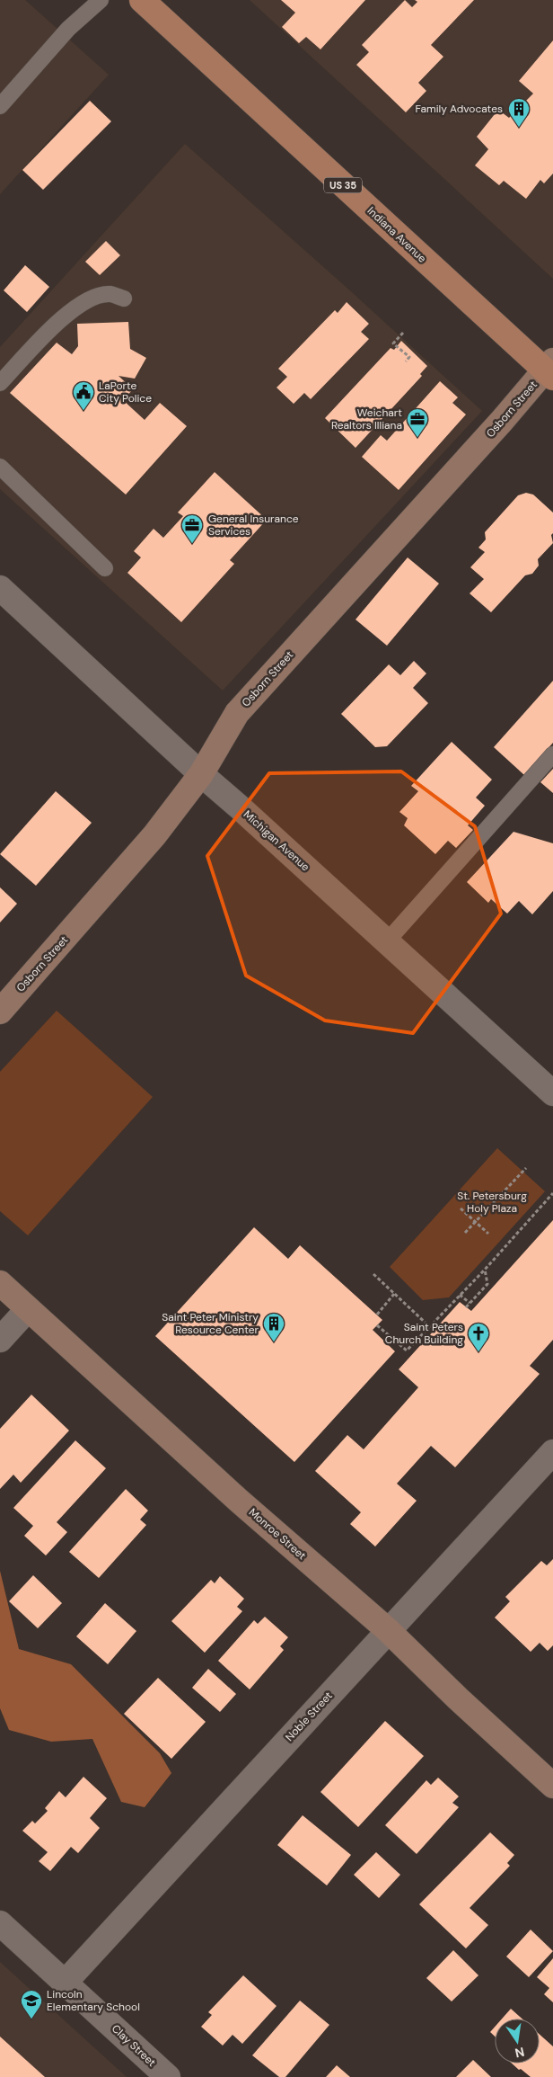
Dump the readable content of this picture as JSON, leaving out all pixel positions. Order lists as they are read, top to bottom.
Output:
{
  "streets": {
    "main road": ["US 35", "Indiana Avenue"],
    "street": [
      "Osborn Street",
      "Michigan Avenue",
      "Monroe Street",
      "Noble Street",
      "Clay Street"
    ]
  },
  "crossings": [
    ["Indiana Avenue", "Osborn Street"],
    ["Osborn Street", "Michigan Avenue"],
    ["Monroe Street", "Noble Street"],
    ["Noble Street", "Clay Street"]
  ],
  "parks": ["St. Petersburg Holy Plaza"],
  "places": {
    "building": ["Family Advocates", "Saint Peter Ministry Resource Center"],
    "public building": ["LaPorte City Police"],
    "office": ["Weichart Realtors Illiana", "General Insurance Services"],
    "church": ["Saint Peters Church Building"],
    "school or university": ["Lincoln Elementary School"]
  },
  "north": "bottom"
}
